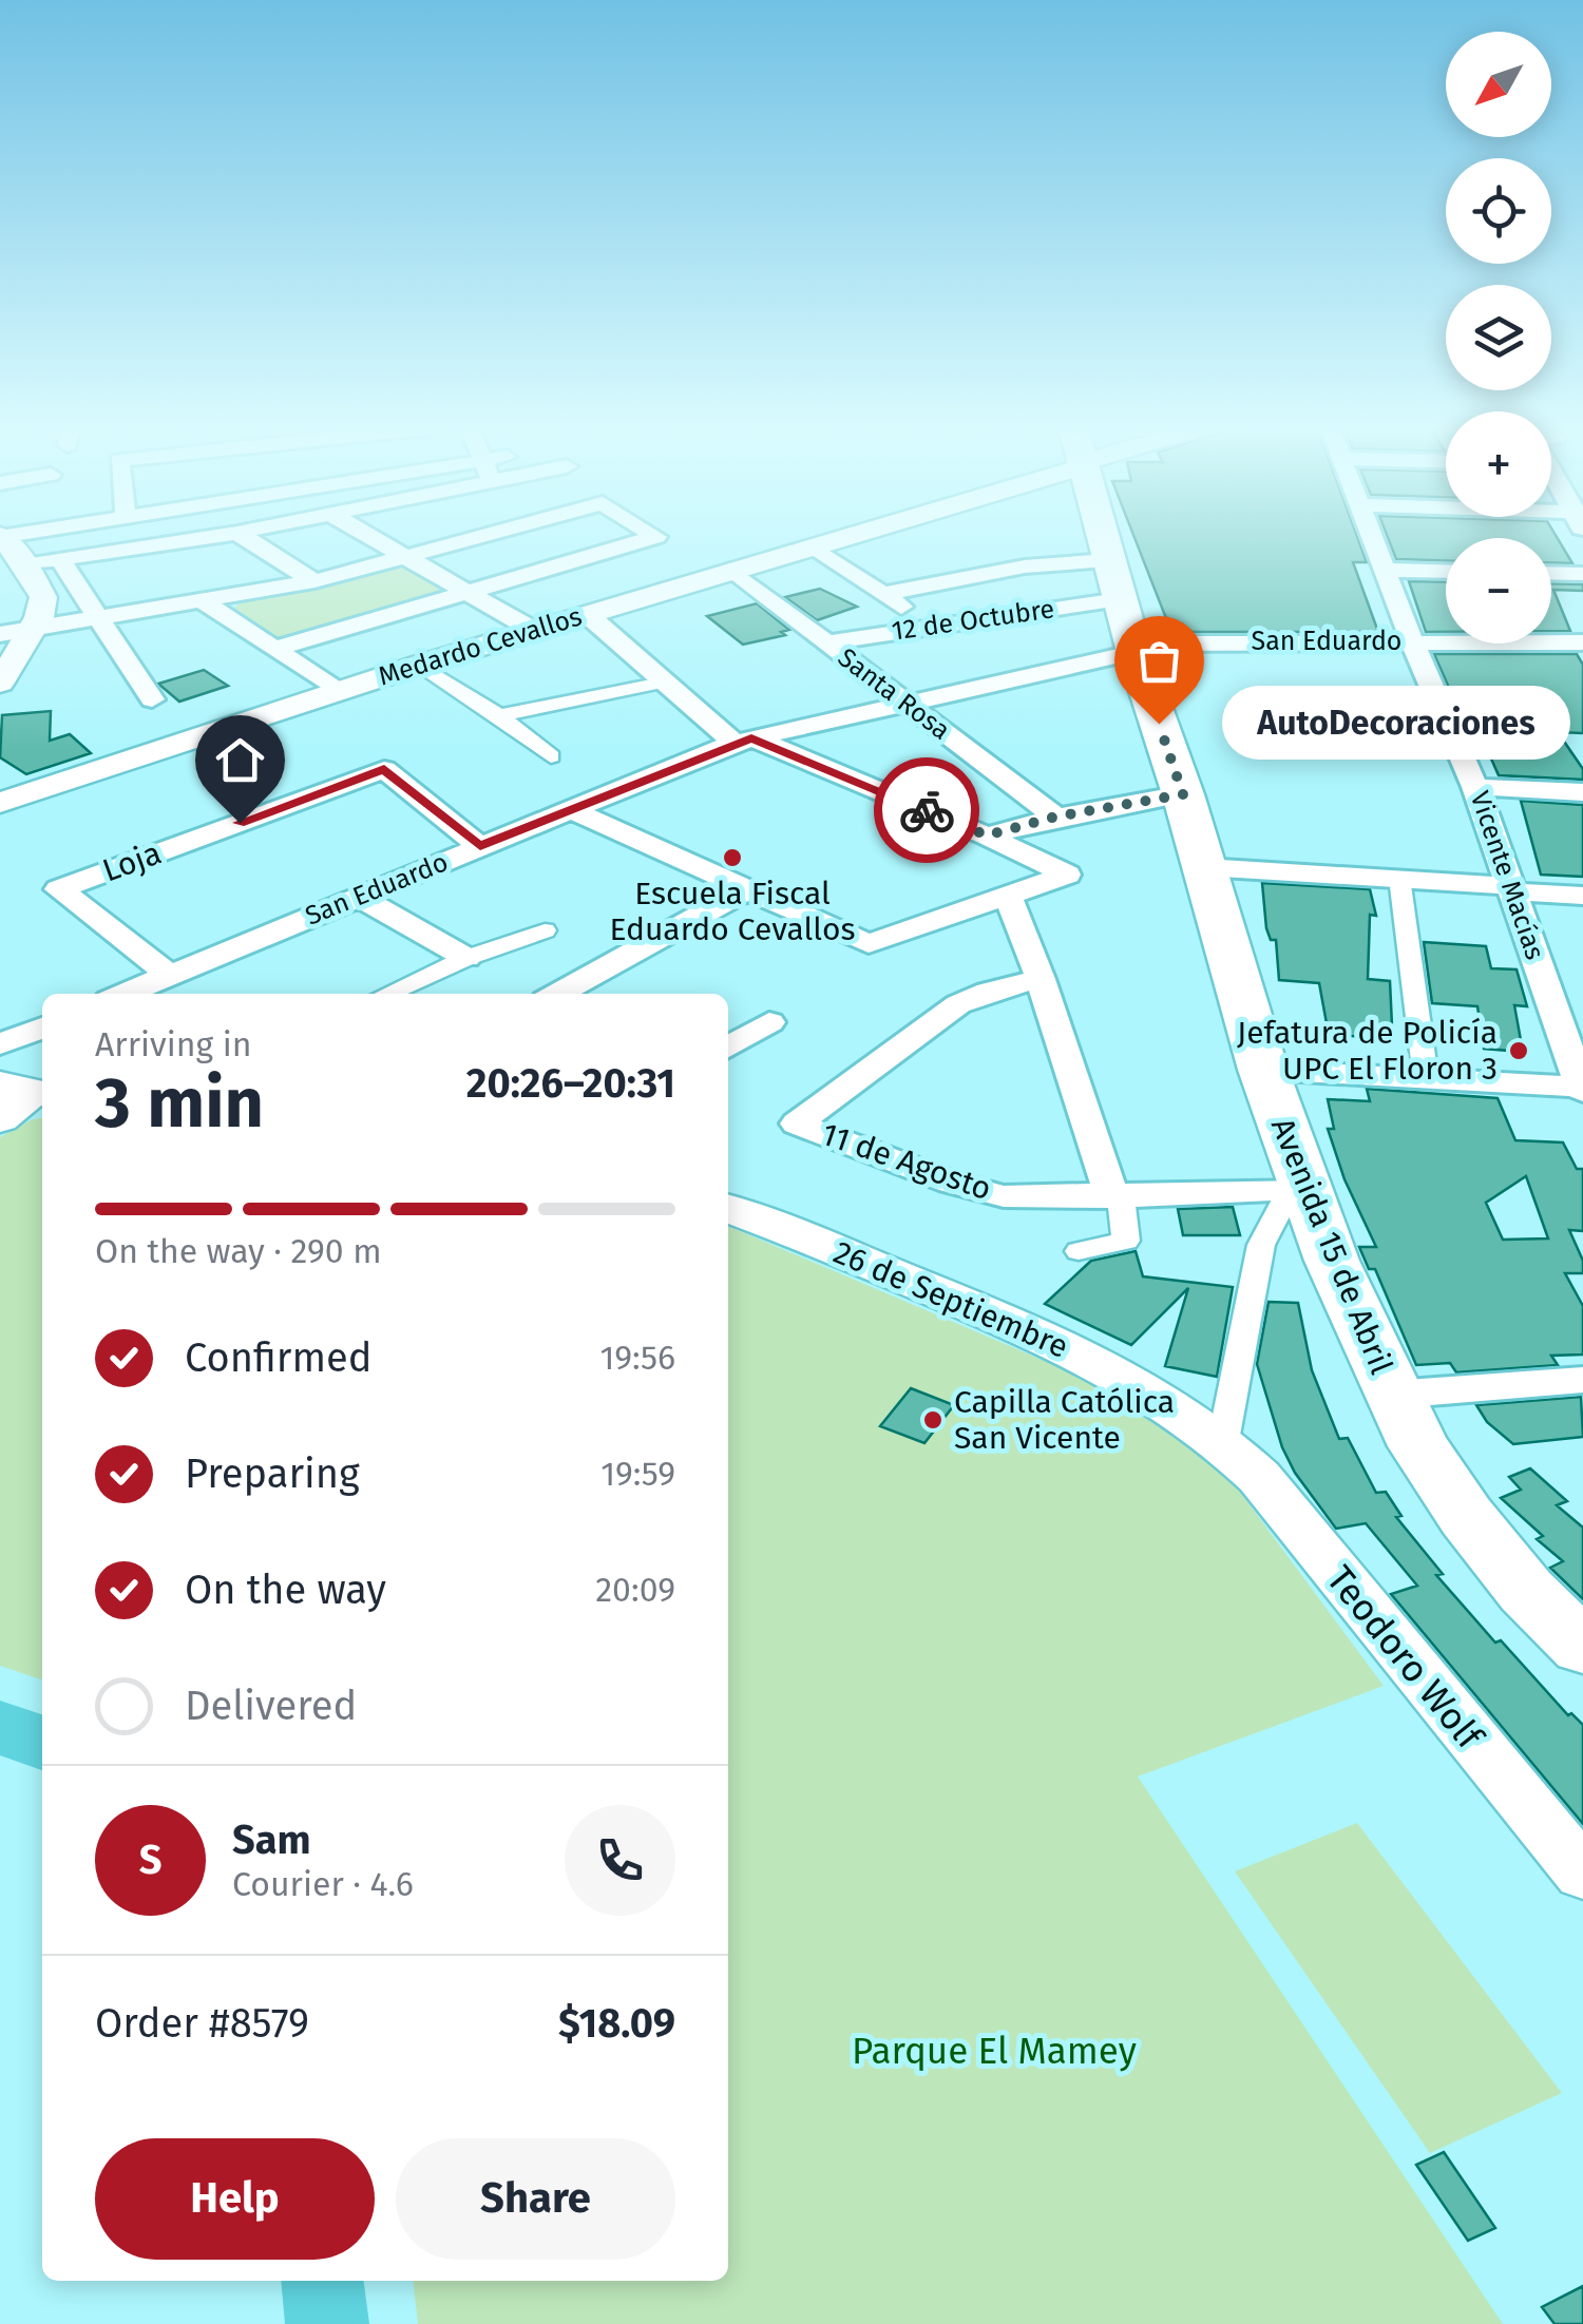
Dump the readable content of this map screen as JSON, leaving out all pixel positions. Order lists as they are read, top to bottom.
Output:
{
  "streets": {
    "main road": ["Avenida 15 de Abril"],
    "street": [
      "12 de Octubre",
      "San Eduardo",
      "Medardo Cevallos",
      "Santa Rosa",
      "Loja",
      "Vicente Macías",
      "11 de Agosto",
      "26 de Septiembre",
      "Teodoro Wolf"
    ]
  },
  "crossings": [
    ["12 de Octubre", "San Eduardo"],
    ["12 de Octubre", "Santa Rosa"],
    ["12 de Octubre", "Avenida 15 de Abril"],
    ["San Eduardo", "Santa Rosa"],
    ["San Eduardo", "Loja"],
    ["San Eduardo", "Vicente Macías"],
    ["San Eduardo", "Avenida 15 de Abril"],
    ["Medardo Cevallos", "Santa Rosa"],
    ["11 de Agosto", "Avenida 15 de Abril"],
    ["26 de Septiembre", "Teodoro Wolf"]
  ],
  "parks": ["Parque El Mamey"],
  "places": [
    "AutoDecoraciones",
    "Escuela Fiscal Eduardo Cevallos",
    "Jefatura de Policía UPC El Floron 3",
    "Capilla Católica San Vicente"
  ],
  "north": "bottom left",
  "page": {
    "map_buttons": ["+", "−"],
    "bubble": "AutoDecoraciones",
    "heading": ["3 min", "Arriving in", "20:26–20:31"],
    "panel": [
      "Sam",
      "Courier · 4.6",
      "Order #8579",
      "$18.09"
    ],
    "bar": "On the way · 290 m",
    "list": [
      ["Confirmed", "19:56"],
      ["Preparing", "19:59"],
      ["On the way", "20:09"],
      "Delivered"
    ],
    "round": "S",
    "buttons": ["Help", "Share"]
  }
}
